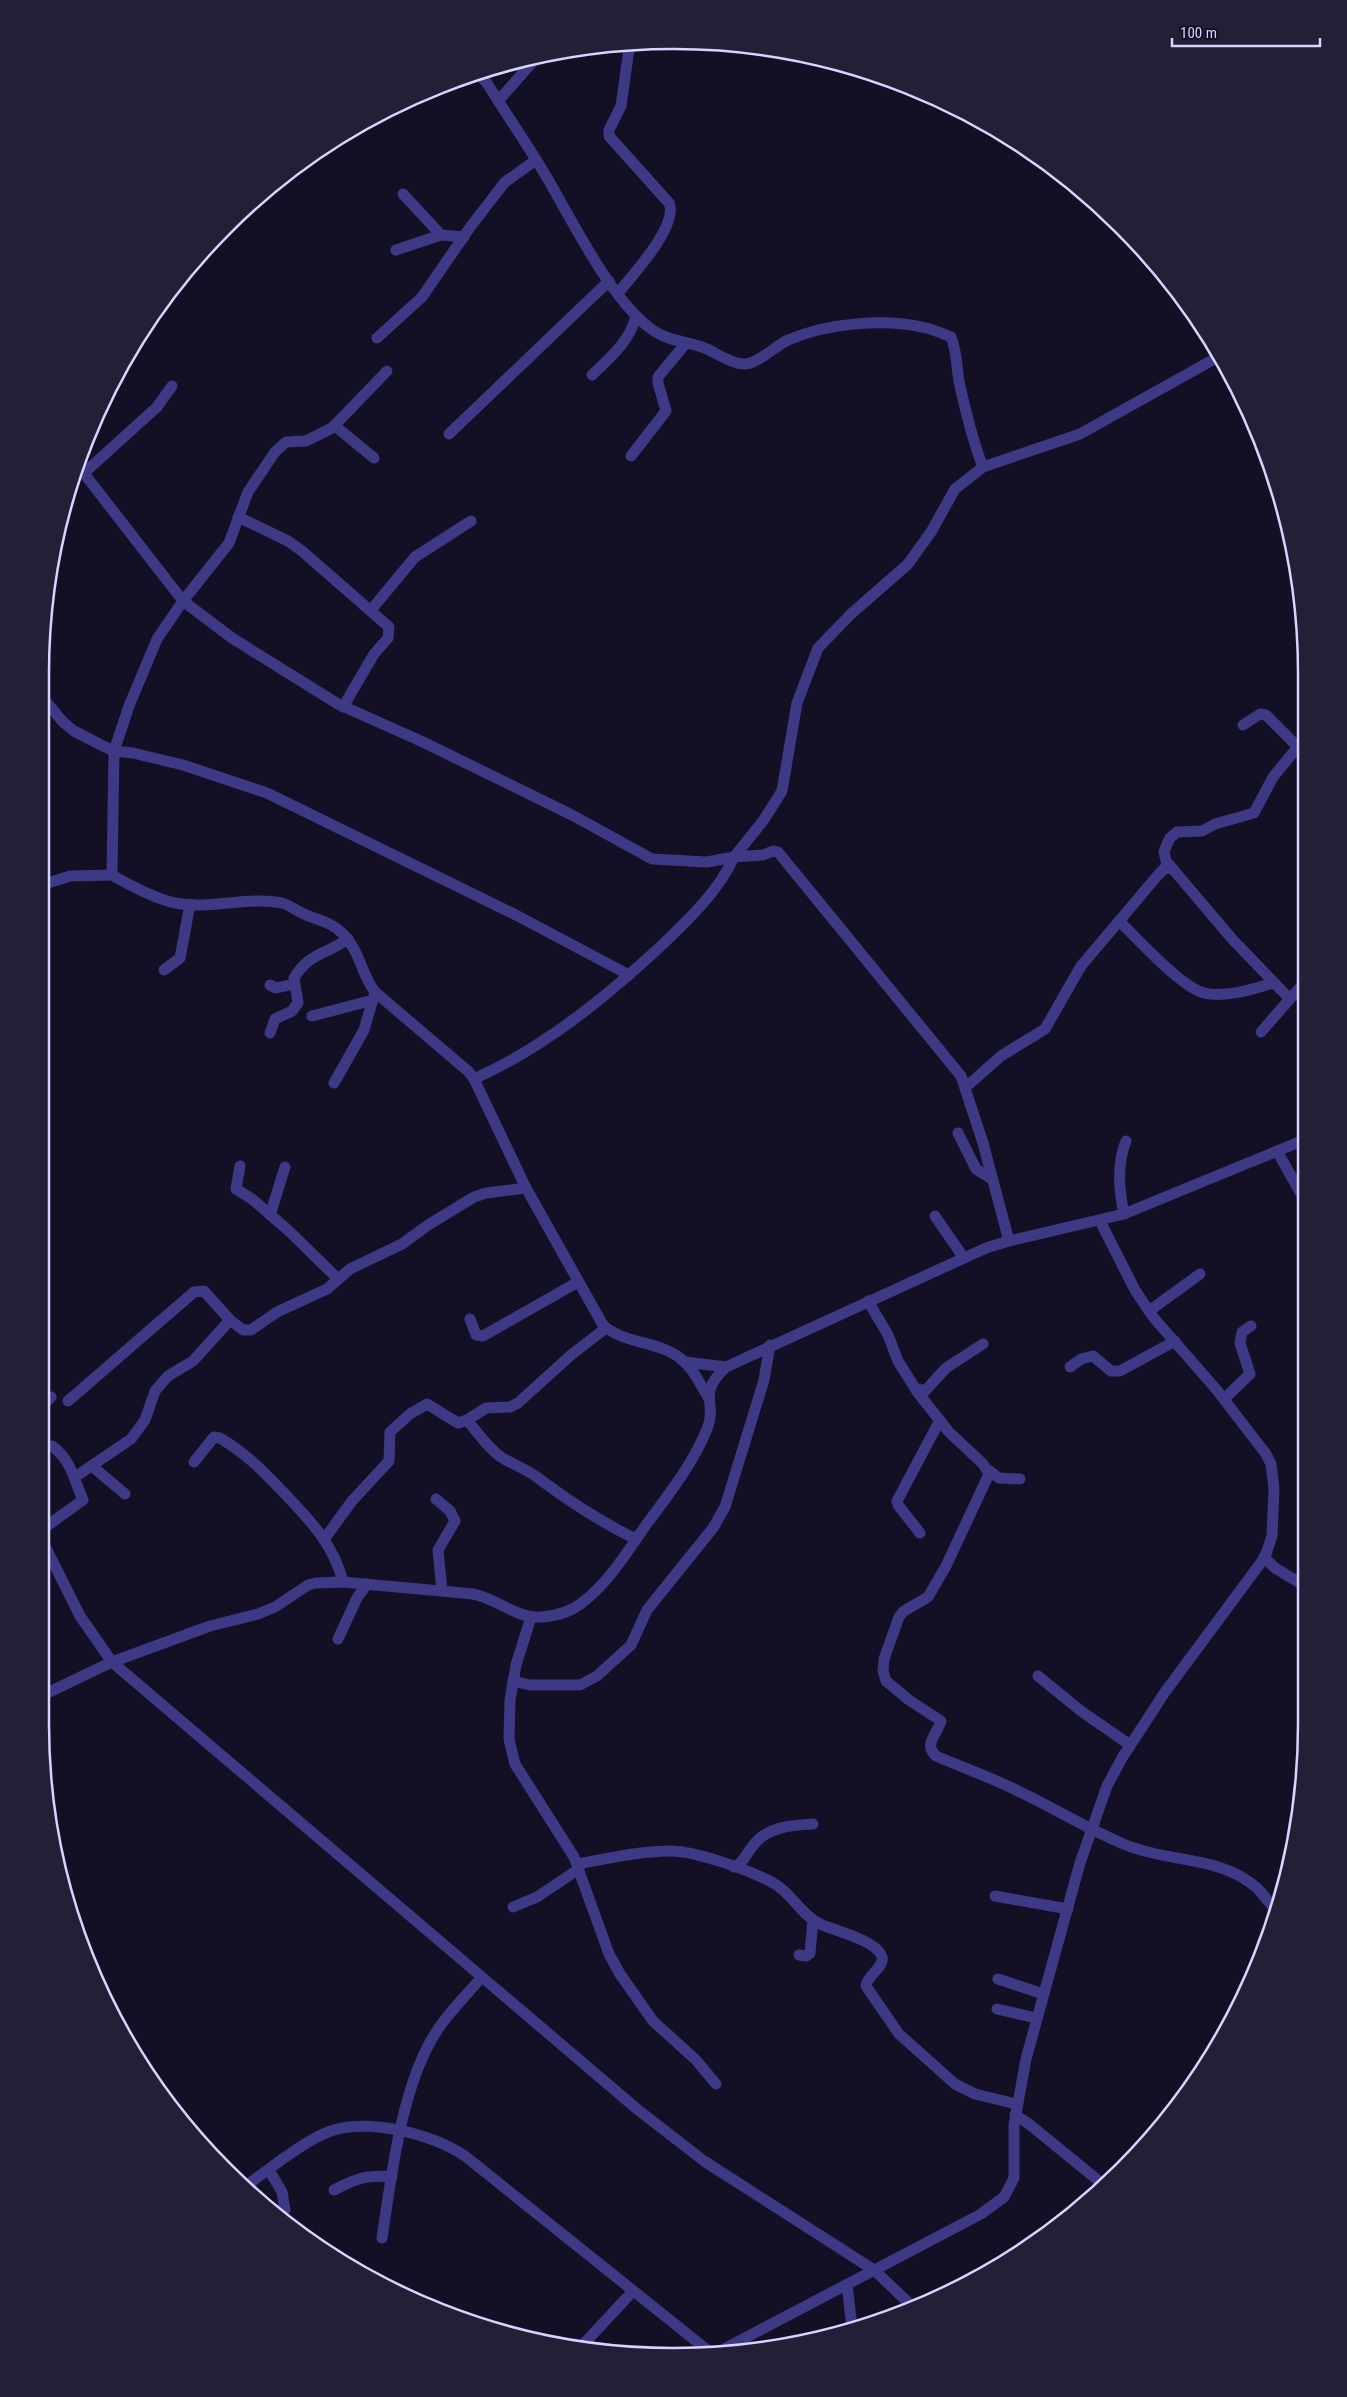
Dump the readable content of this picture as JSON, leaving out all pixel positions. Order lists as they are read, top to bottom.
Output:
{
  "scale_bar": "100 m"
}
